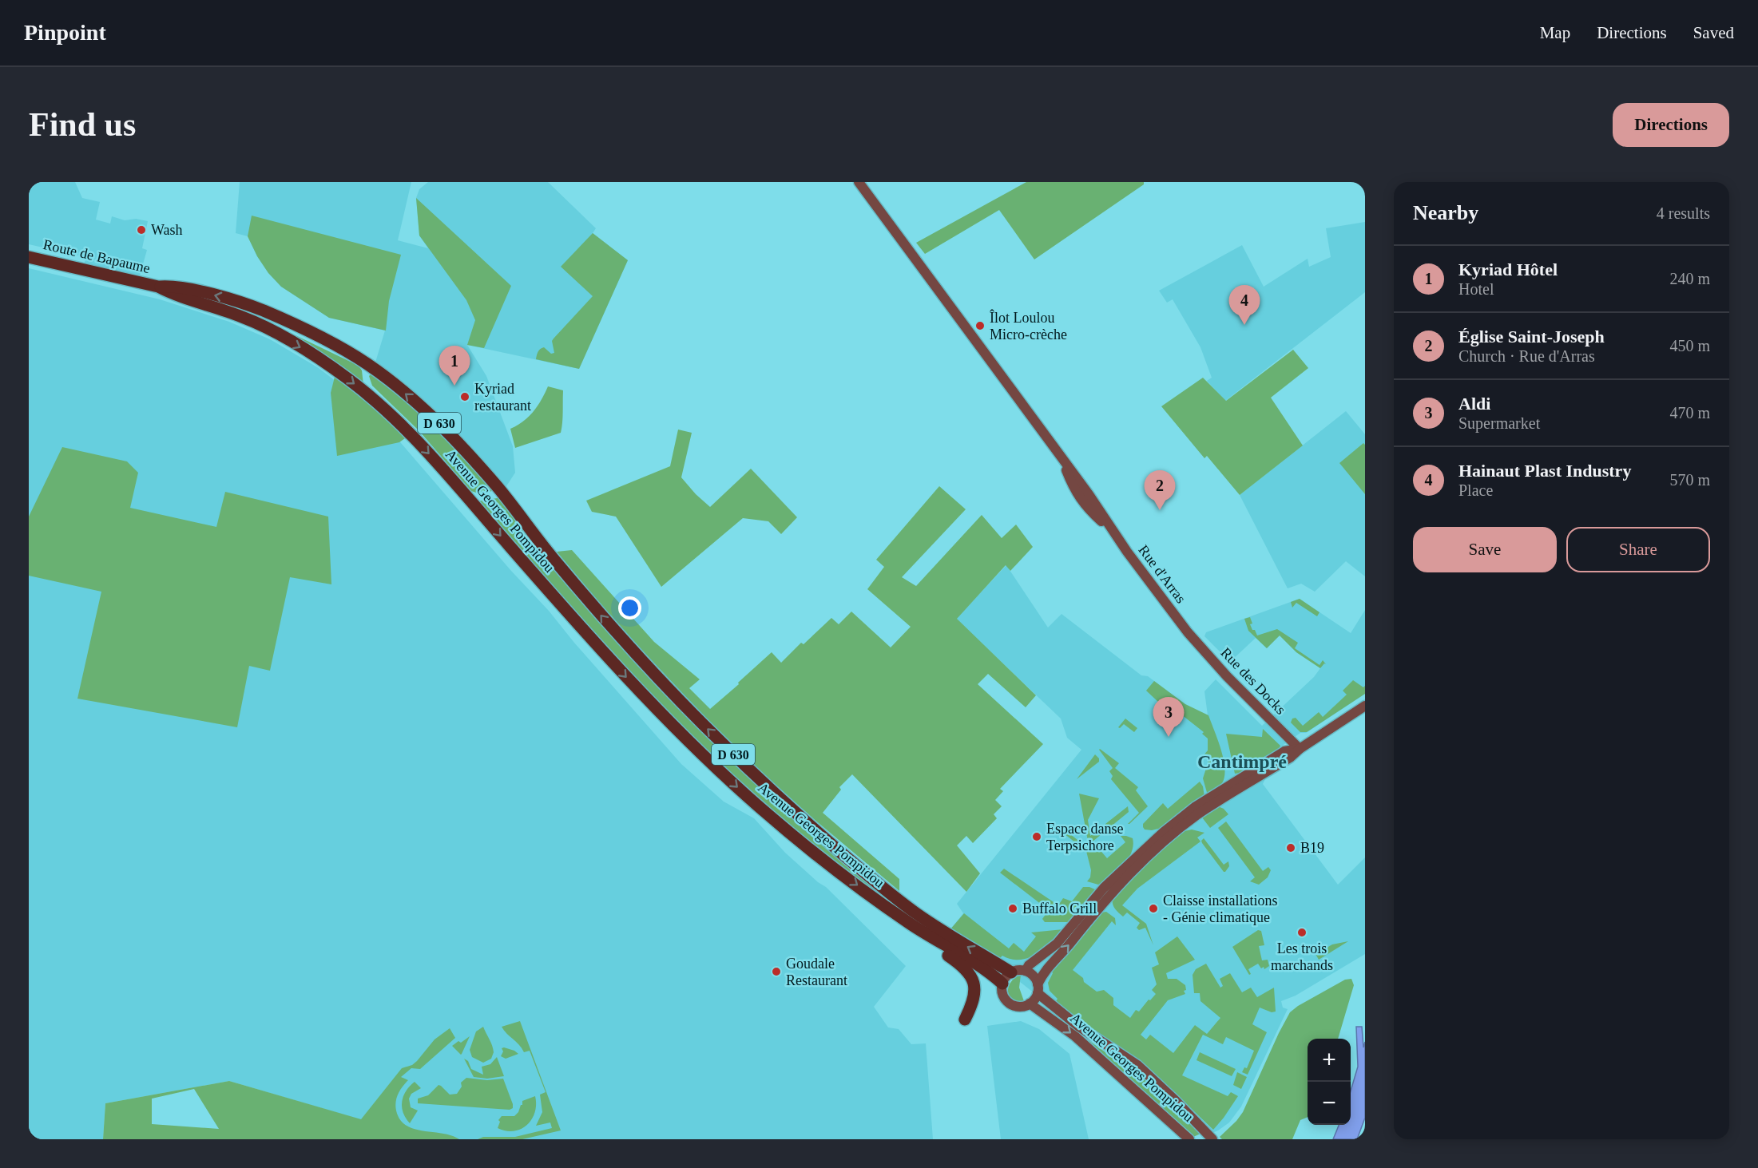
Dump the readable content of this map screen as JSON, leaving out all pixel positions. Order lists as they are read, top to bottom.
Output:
{
  "streets": {
    "main road": [
      "Route de Bapaume",
      "D 630",
      "Avenue Georges Pompidou",
      "Rue d'Arras",
      "Rue des Docks"
    ]
  },
  "crossings": [
    ["Route de Bapaume", "Avenue Georges Pompidou"],
    ["Rue d'Arras", "Rue des Docks"]
  ],
  "districts": ["Cantimpré"],
  "places": [
    "Wash",
    "Îlot Loulou Micro-crèche",
    "Kyriad restaurant",
    "Espace danse Terpsichore",
    "B19",
    "Buffalo Grill",
    "Claisse installations - Génie climatique",
    "Les trois marchands",
    "Goudale Restaurant"
  ],
  "page": {
    "header": "Pinpoint",
    "nav": ["Map", "Directions", "Saved"],
    "buttons": [
      "Directions",
      ["Save", "Share"]
    ],
    "title": "Find us",
    "heading": ["Nearby", "4 results"],
    "list": [
      {
        "mark": "1",
        "name": "Kyriad Hôtel",
        "note": "Hotel",
        "value": "240 m"
      },
      {
        "mark": "2",
        "name": "Église Saint-Joseph",
        "note": "Church · Rue d'Arras",
        "value": "450 m"
      },
      {
        "mark": "3",
        "name": "Aldi",
        "note": "Supermarket",
        "value": "470 m"
      },
      {
        "mark": "4",
        "name": "Hainaut Plast Industry",
        "note": "Place",
        "value": "570 m"
      }
    ],
    "pins": [
      "4",
      "1",
      "2",
      "3"
    ],
    "map_buttons": ["+", "−"]
  }
}
